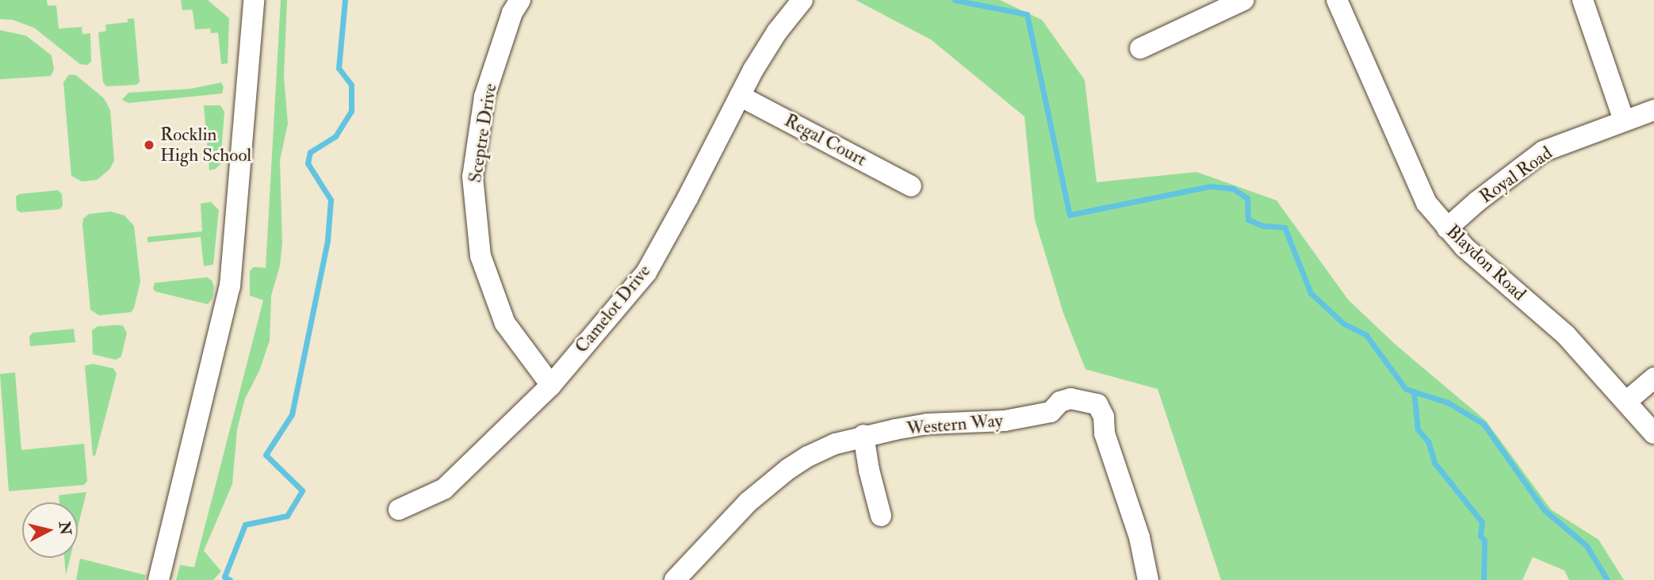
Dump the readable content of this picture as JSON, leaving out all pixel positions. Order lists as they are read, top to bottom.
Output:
{
  "streets": {
    "street": [
      "Sceptre Drive",
      "Regal Court",
      "Royal Road",
      "Blaydon Road",
      "Camelot Drive",
      "Western Way"
    ]
  },
  "crossings": [
    ["Sceptre Drive", "Camelot Drive"],
    ["Regal Court", "Camelot Drive"],
    ["Royal Road", "Blaydon Road"]
  ],
  "places": ["Rocklin High School"],
  "north": "right"
}
